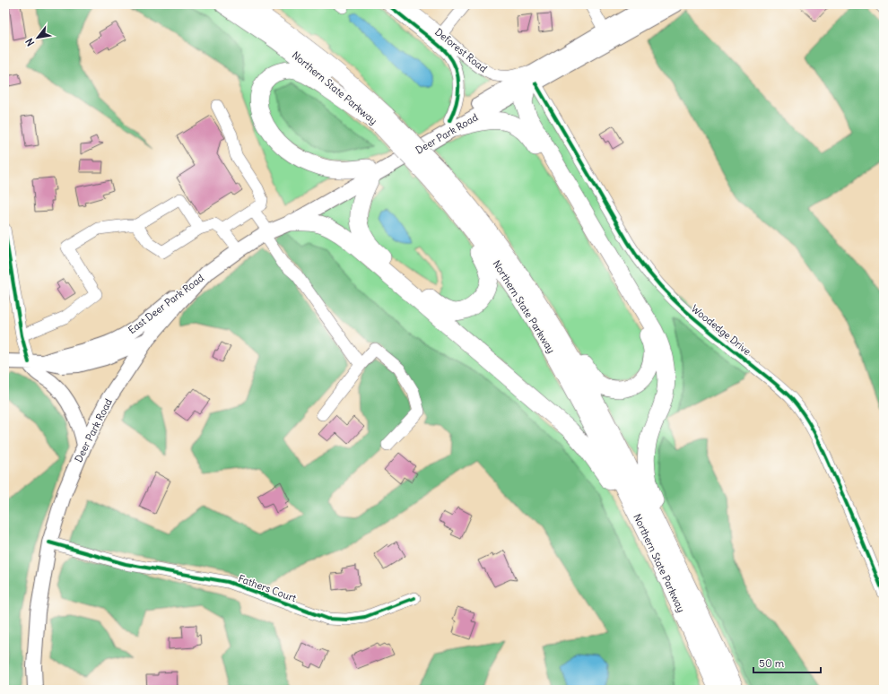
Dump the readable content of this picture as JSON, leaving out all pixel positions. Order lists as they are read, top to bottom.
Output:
{
  "streets": {
    "highway": ["Northern State Parkway"],
    "main road": ["Deer Park Road", "East Deer Park Road"],
    "street": ["Deforest Road", "Woodedge Drive", "Fathers Court"]
  },
  "crossings": [
    ["Deforest Road", "Deer Park Road"],
    ["Deer Park Road", "East Deer Park Road"],
    ["Deer Park Road", "Woodedge Drive"],
    ["Deer Park Road", "Fathers Court"]
  ],
  "scale_bar": "50 m",
  "north": "bottom left"
}
